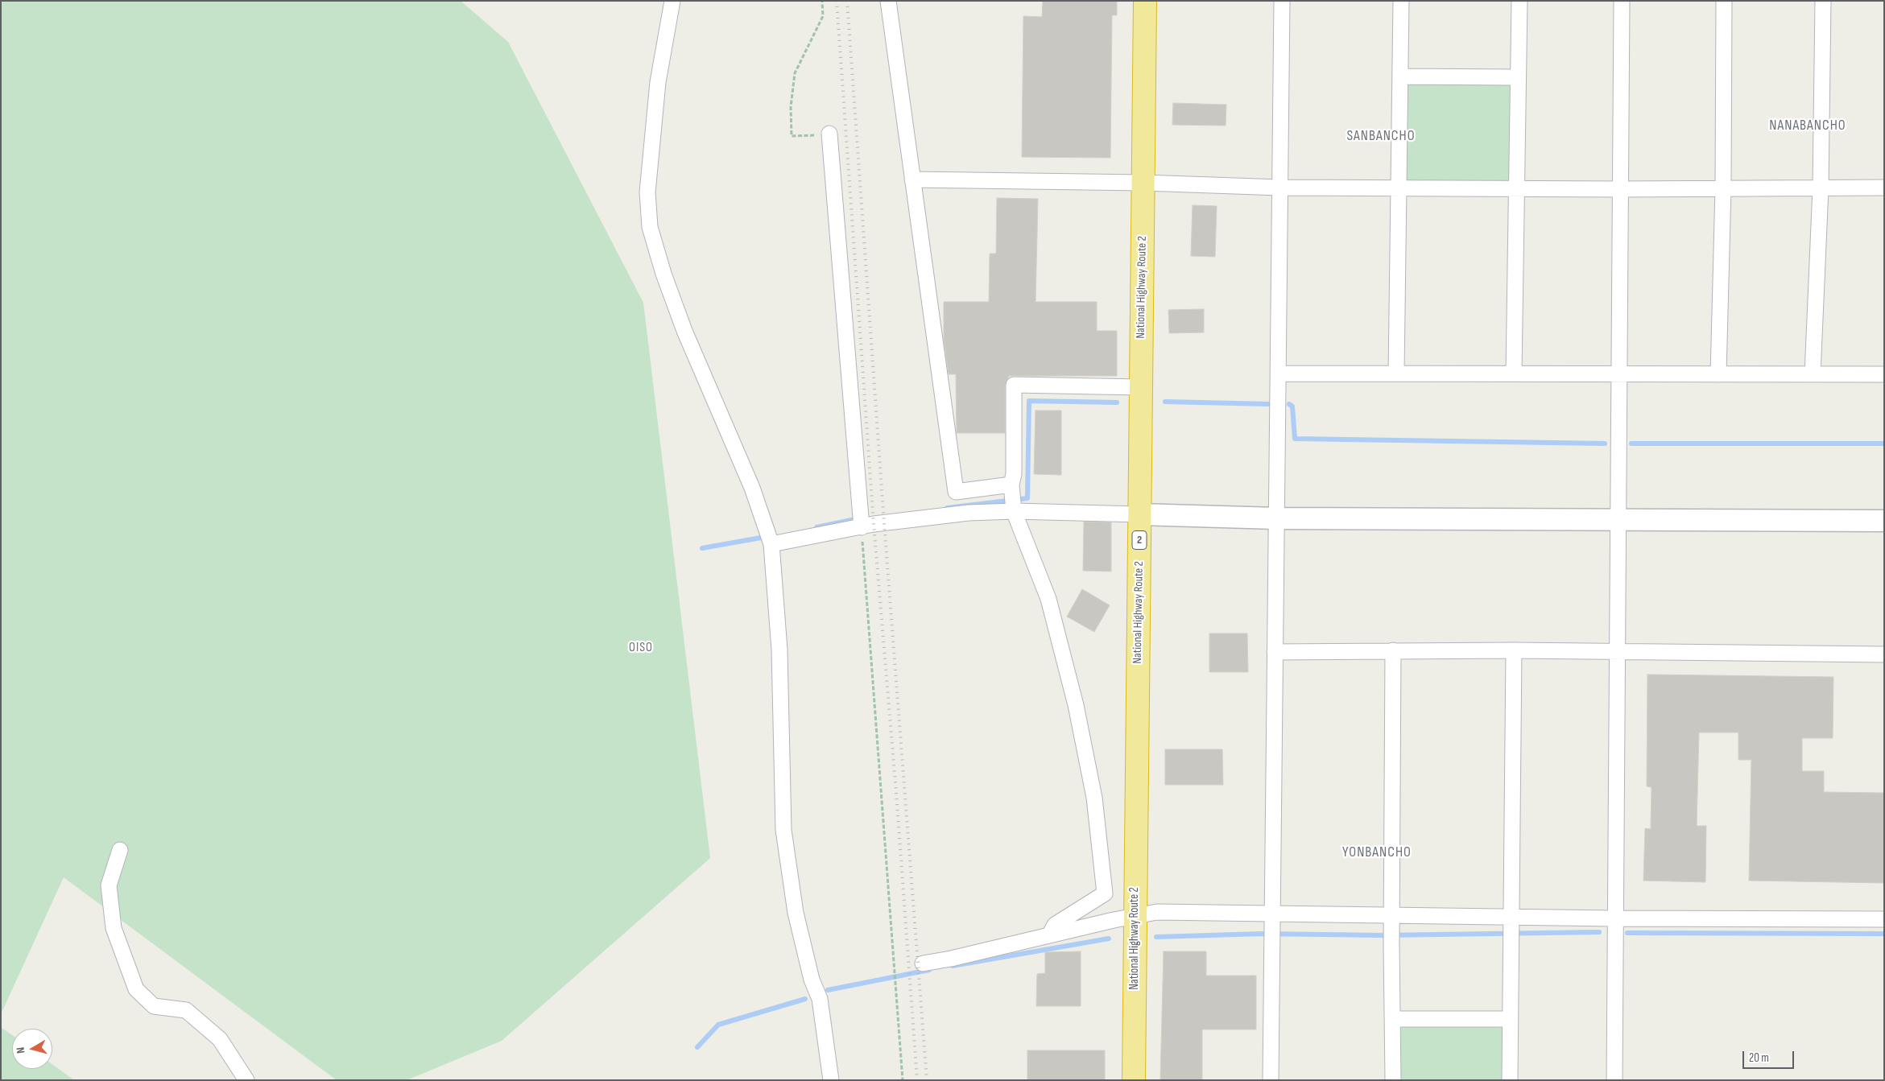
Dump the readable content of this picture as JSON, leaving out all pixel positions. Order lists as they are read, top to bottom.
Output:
{
  "streets": {
    "highway": ["National Highway Route 2", "2"]
  },
  "districts": [
    "NANABANCHO",
    "SANBANCHO",
    "OISO",
    "YONBANCHO"
  ],
  "scale_bar": "20 m",
  "north": "left"
}
